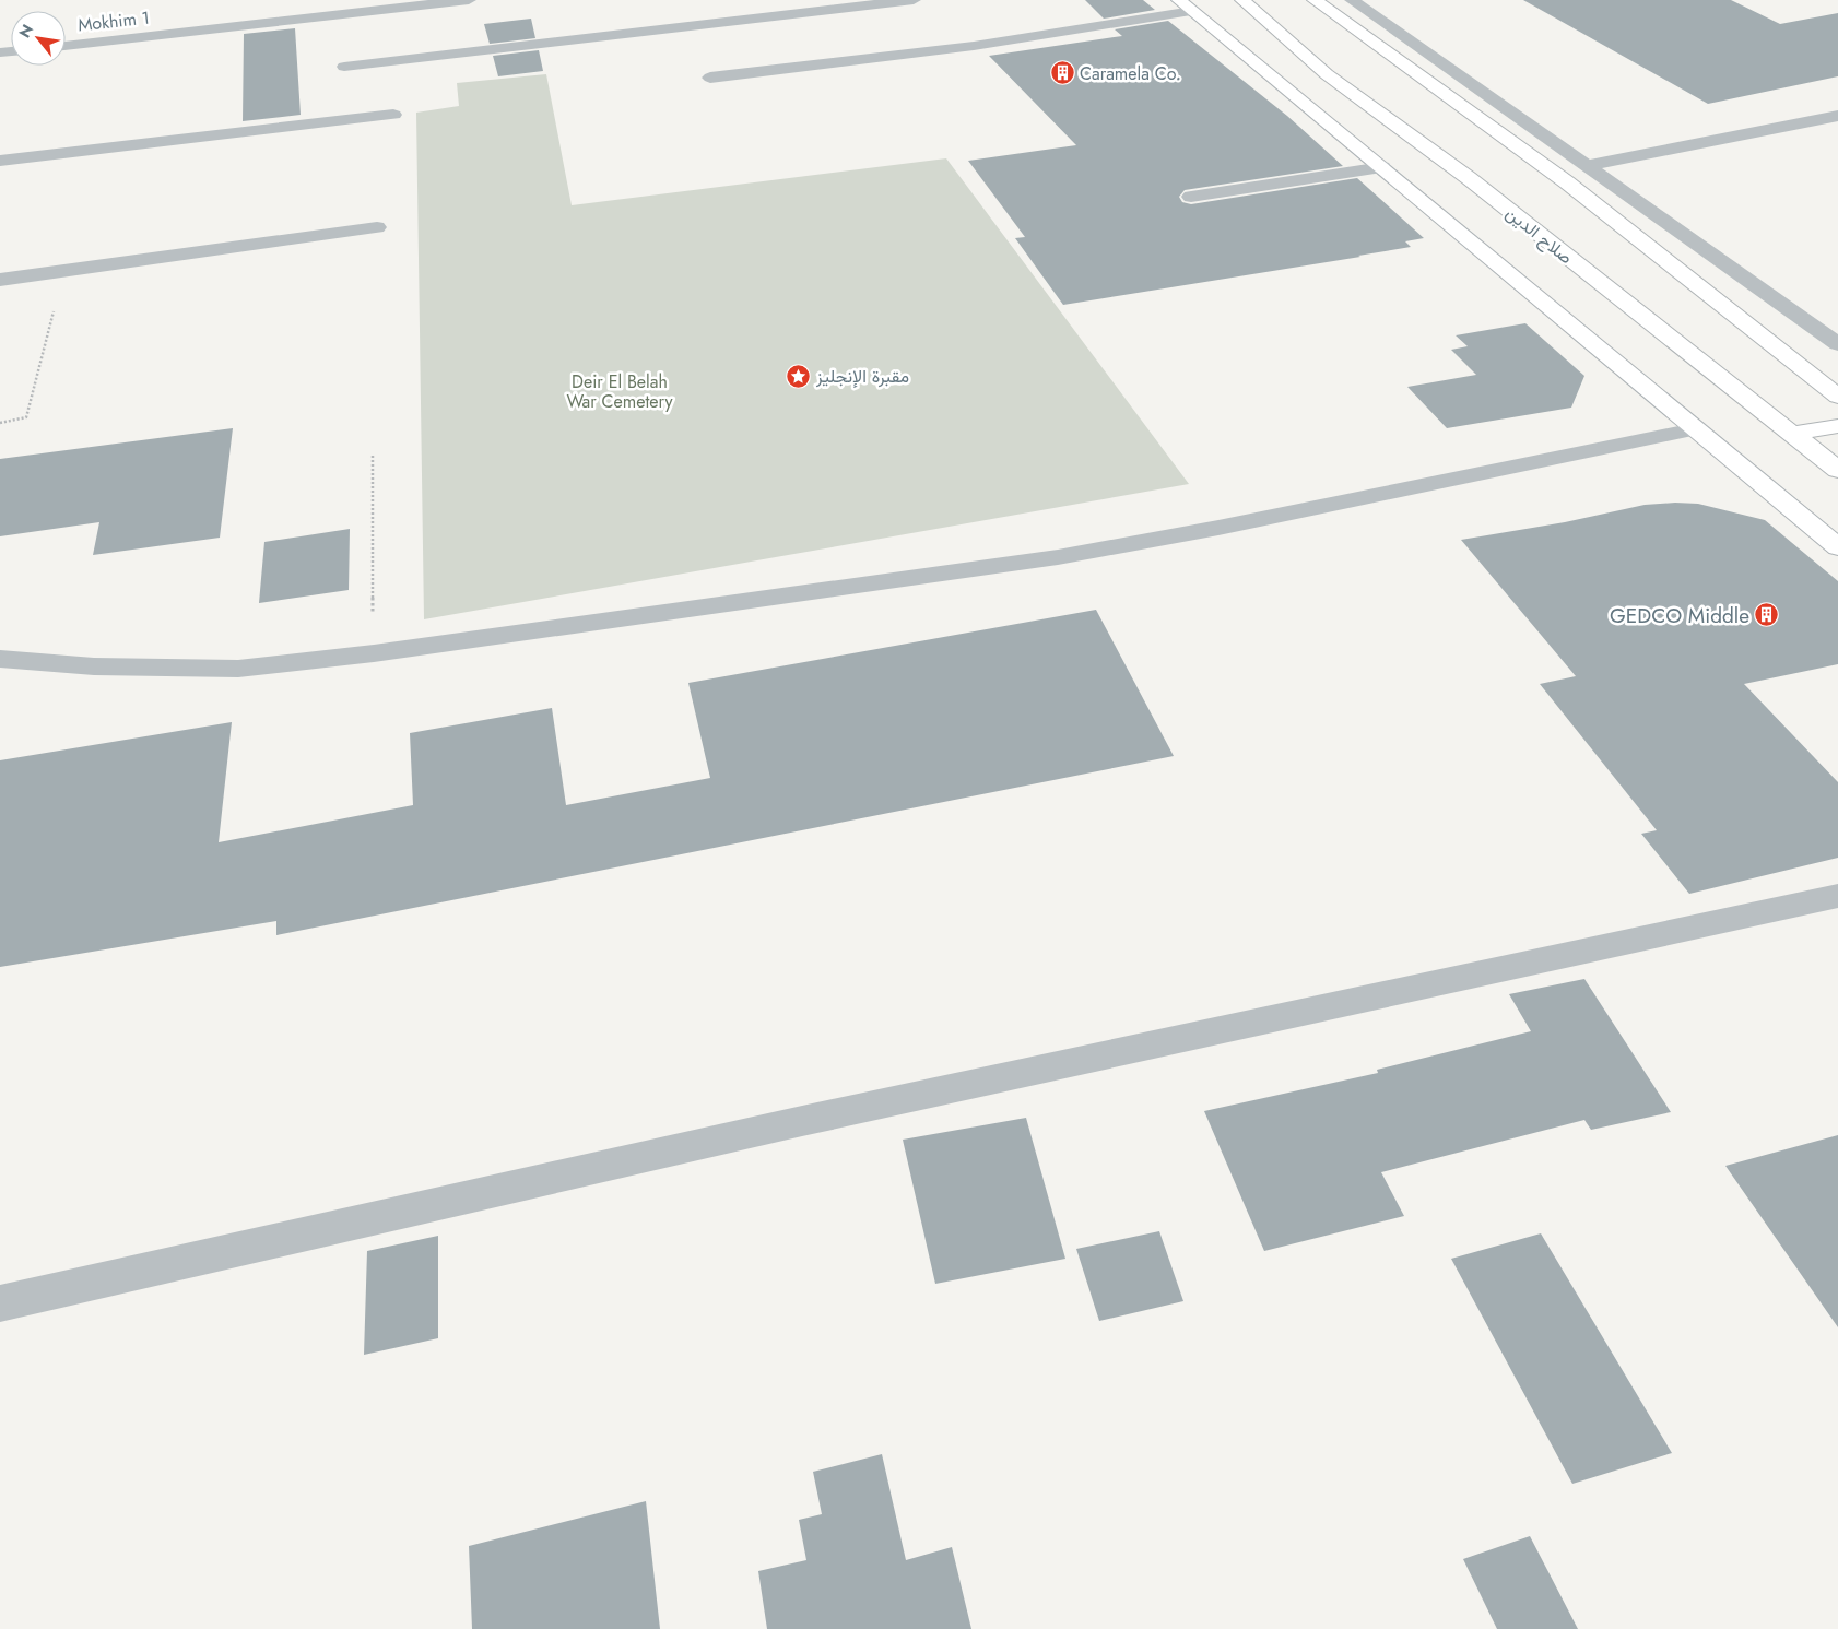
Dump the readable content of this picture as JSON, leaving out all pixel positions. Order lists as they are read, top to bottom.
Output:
{
  "streets": {
    "main road": ["صلاح الدين"],
    "street": ["Mokhim 1"]
  },
  "parks": ["Deir El Belah War Cemetery"],
  "places": {
    "building": ["Caramela Co.", "GEDCO Middle"],
    "place": ["مقبرة الإنجليز"]
  },
  "north": "top left"
}
